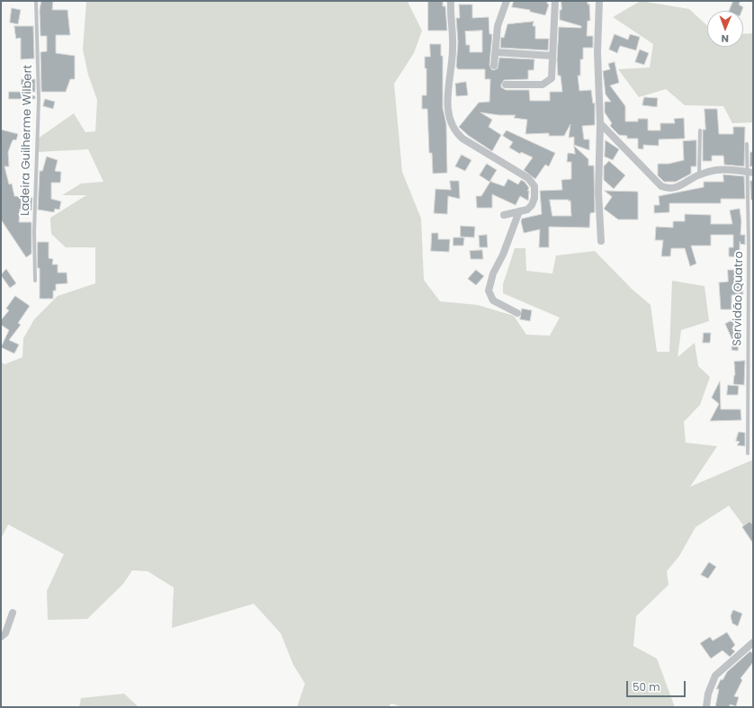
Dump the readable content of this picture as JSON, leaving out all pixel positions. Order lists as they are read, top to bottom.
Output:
{
  "streets": {
    "lane": ["Ladeira Guilherme Wilbert", "Servidão Quatro"]
  },
  "scale_bar": "50 m",
  "north": "bottom"
}
